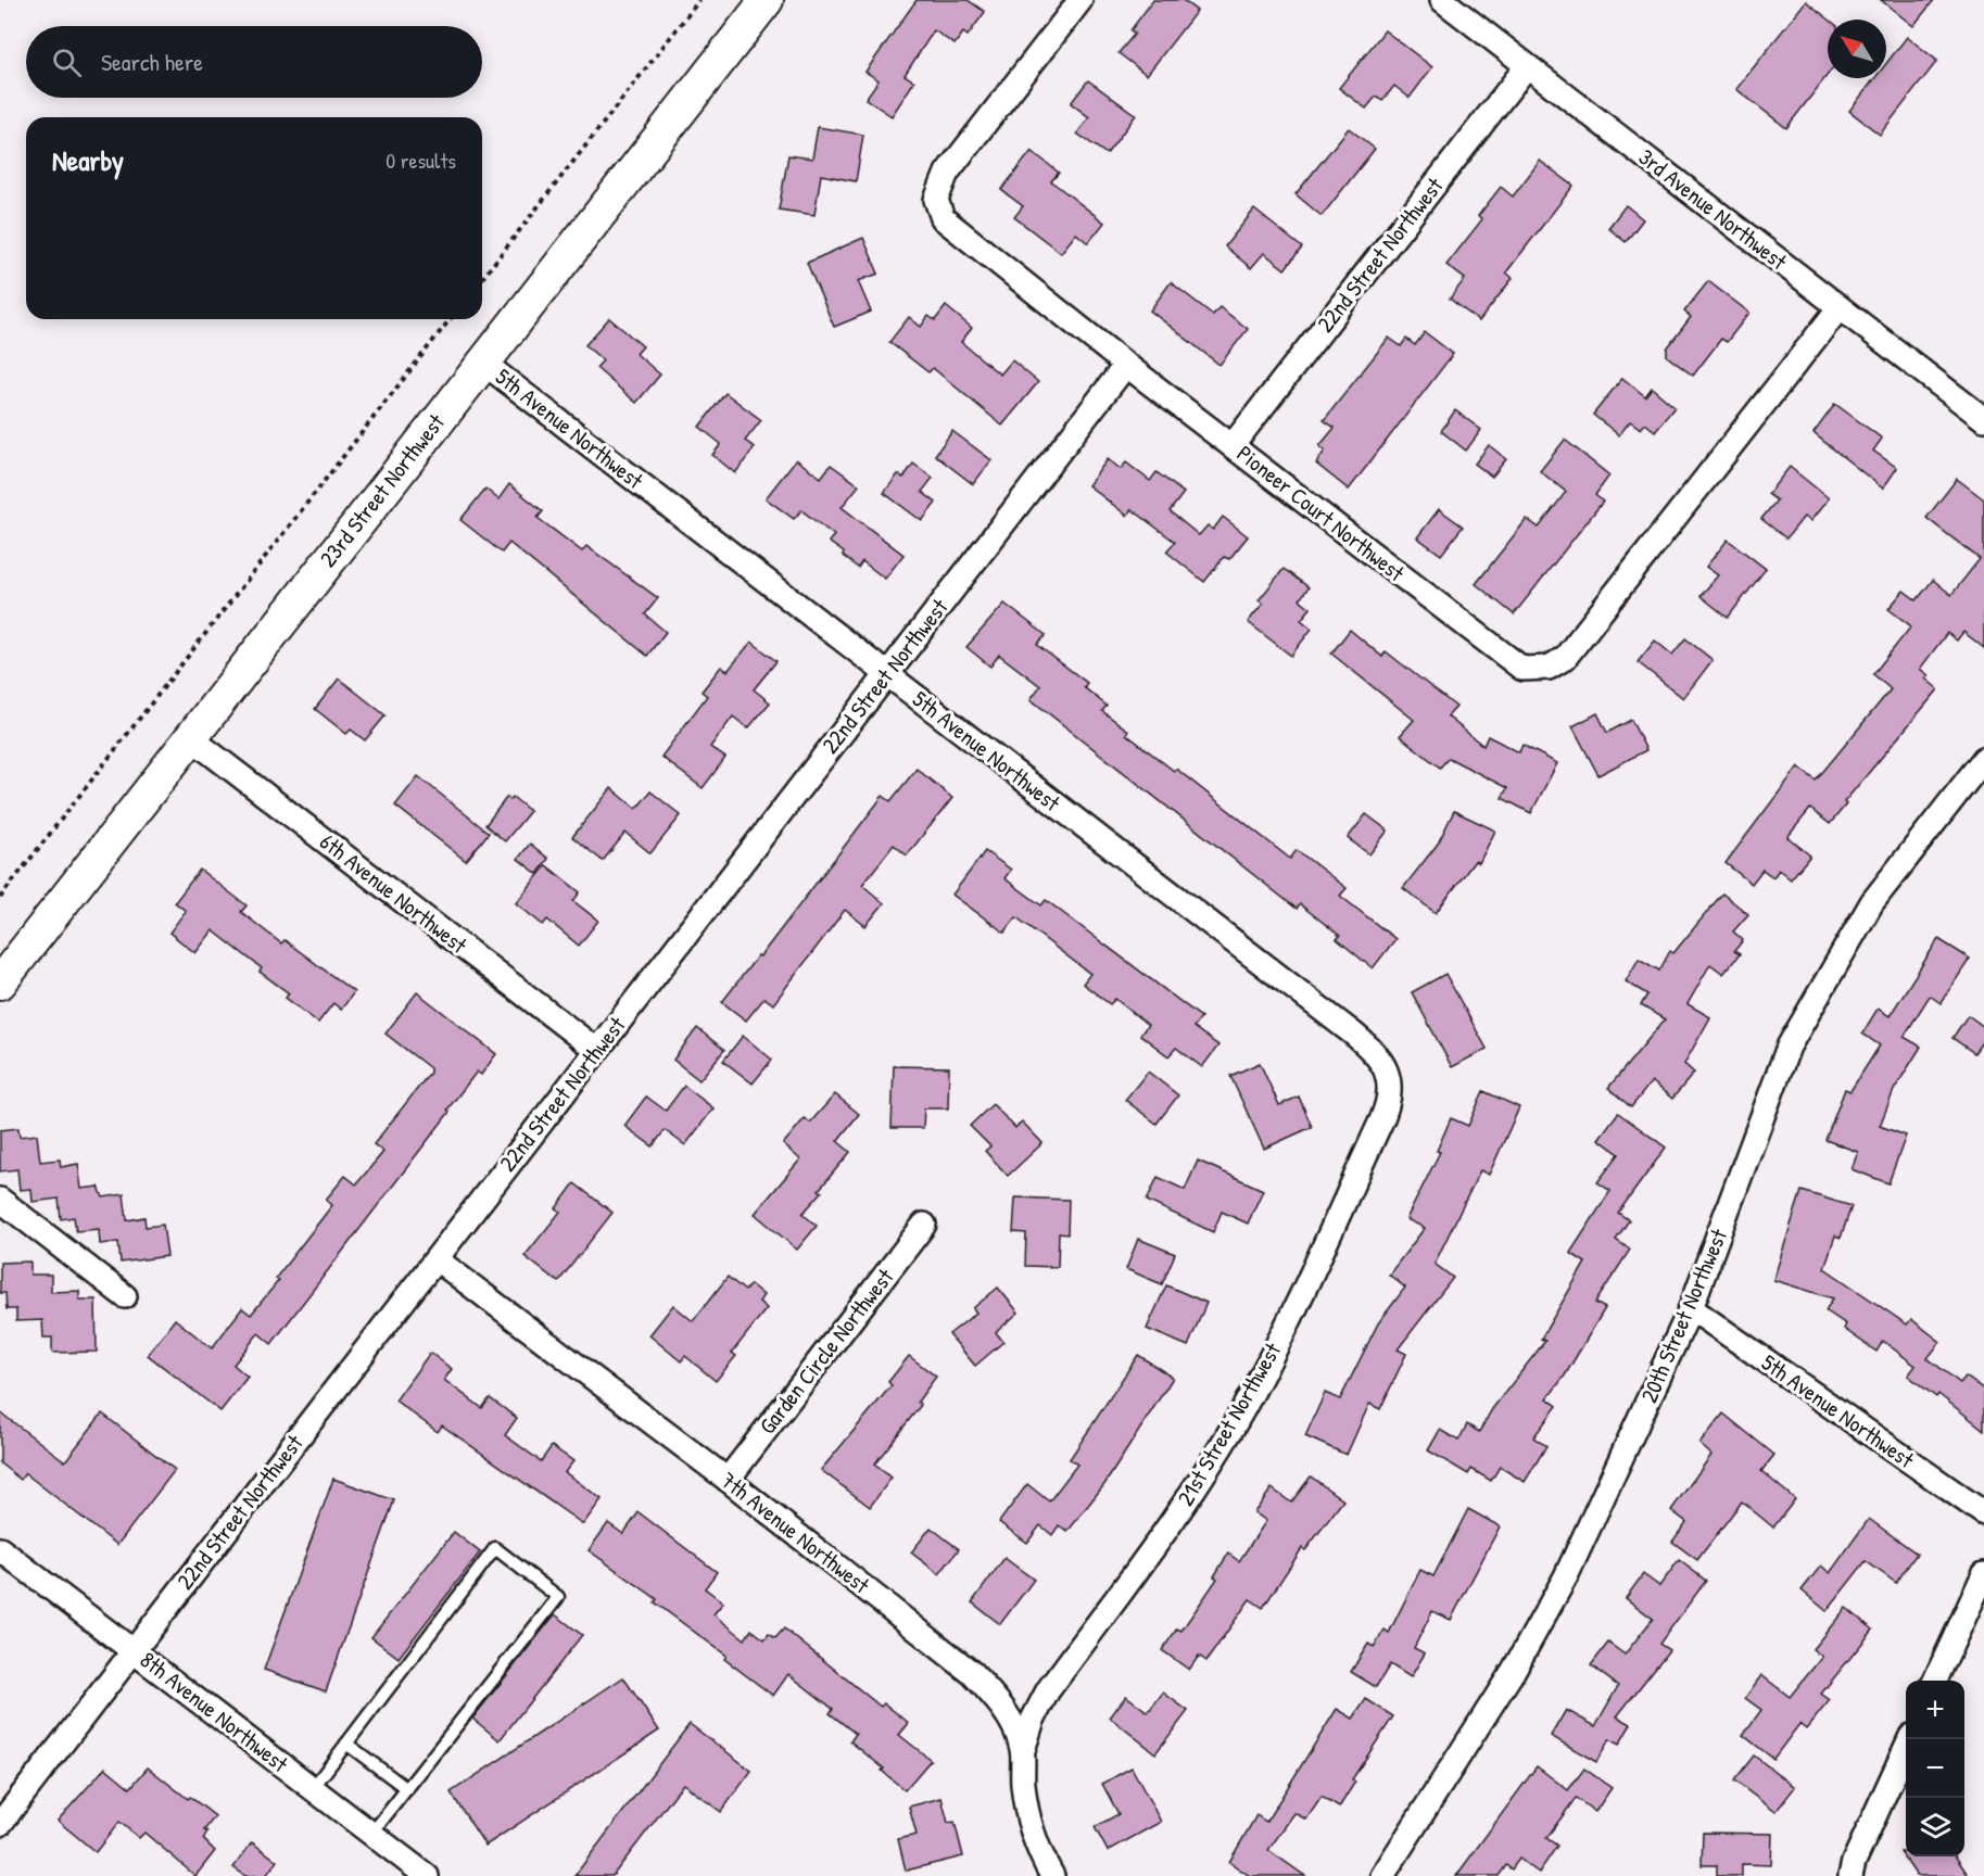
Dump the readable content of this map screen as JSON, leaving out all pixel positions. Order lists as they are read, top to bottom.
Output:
{
  "streets": {
    "street": [
      "3rd Avenue Northwest",
      "22nd Street Northwest",
      "5th Avenue Northwest",
      "23rd Street Northwest",
      "Pioneer Court Northwest",
      "6th Avenue Northwest",
      "20th Street Northwest",
      "Garden Circle Northwest",
      "21st Street Northwest",
      "7th Avenue Northwest",
      "8th Avenue Northwest"
    ]
  },
  "crossings": [
    ["3rd Avenue Northwest", "22nd Street Northwest"],
    ["3rd Avenue Northwest", "Pioneer Court Northwest"],
    ["22nd Street Northwest", "5th Avenue Northwest"],
    ["22nd Street Northwest", "Pioneer Court Northwest"],
    ["22nd Street Northwest", "6th Avenue Northwest"],
    ["22nd Street Northwest", "7th Avenue Northwest"],
    ["22nd Street Northwest", "8th Avenue Northwest"],
    ["5th Avenue Northwest", "23rd Street Northwest"],
    ["5th Avenue Northwest", "20th Street Northwest"],
    ["5th Avenue Northwest", "21st Street Northwest"],
    ["23rd Street Northwest", "6th Avenue Northwest"],
    ["Garden Circle Northwest", "7th Avenue Northwest"],
    ["21st Street Northwest", "7th Avenue Northwest"]
  ],
  "north": "top left",
  "page": {
    "search": "Search here",
    "heading": ["Nearby", "0 results"],
    "map_buttons": ["+", "−"]
  }
}
